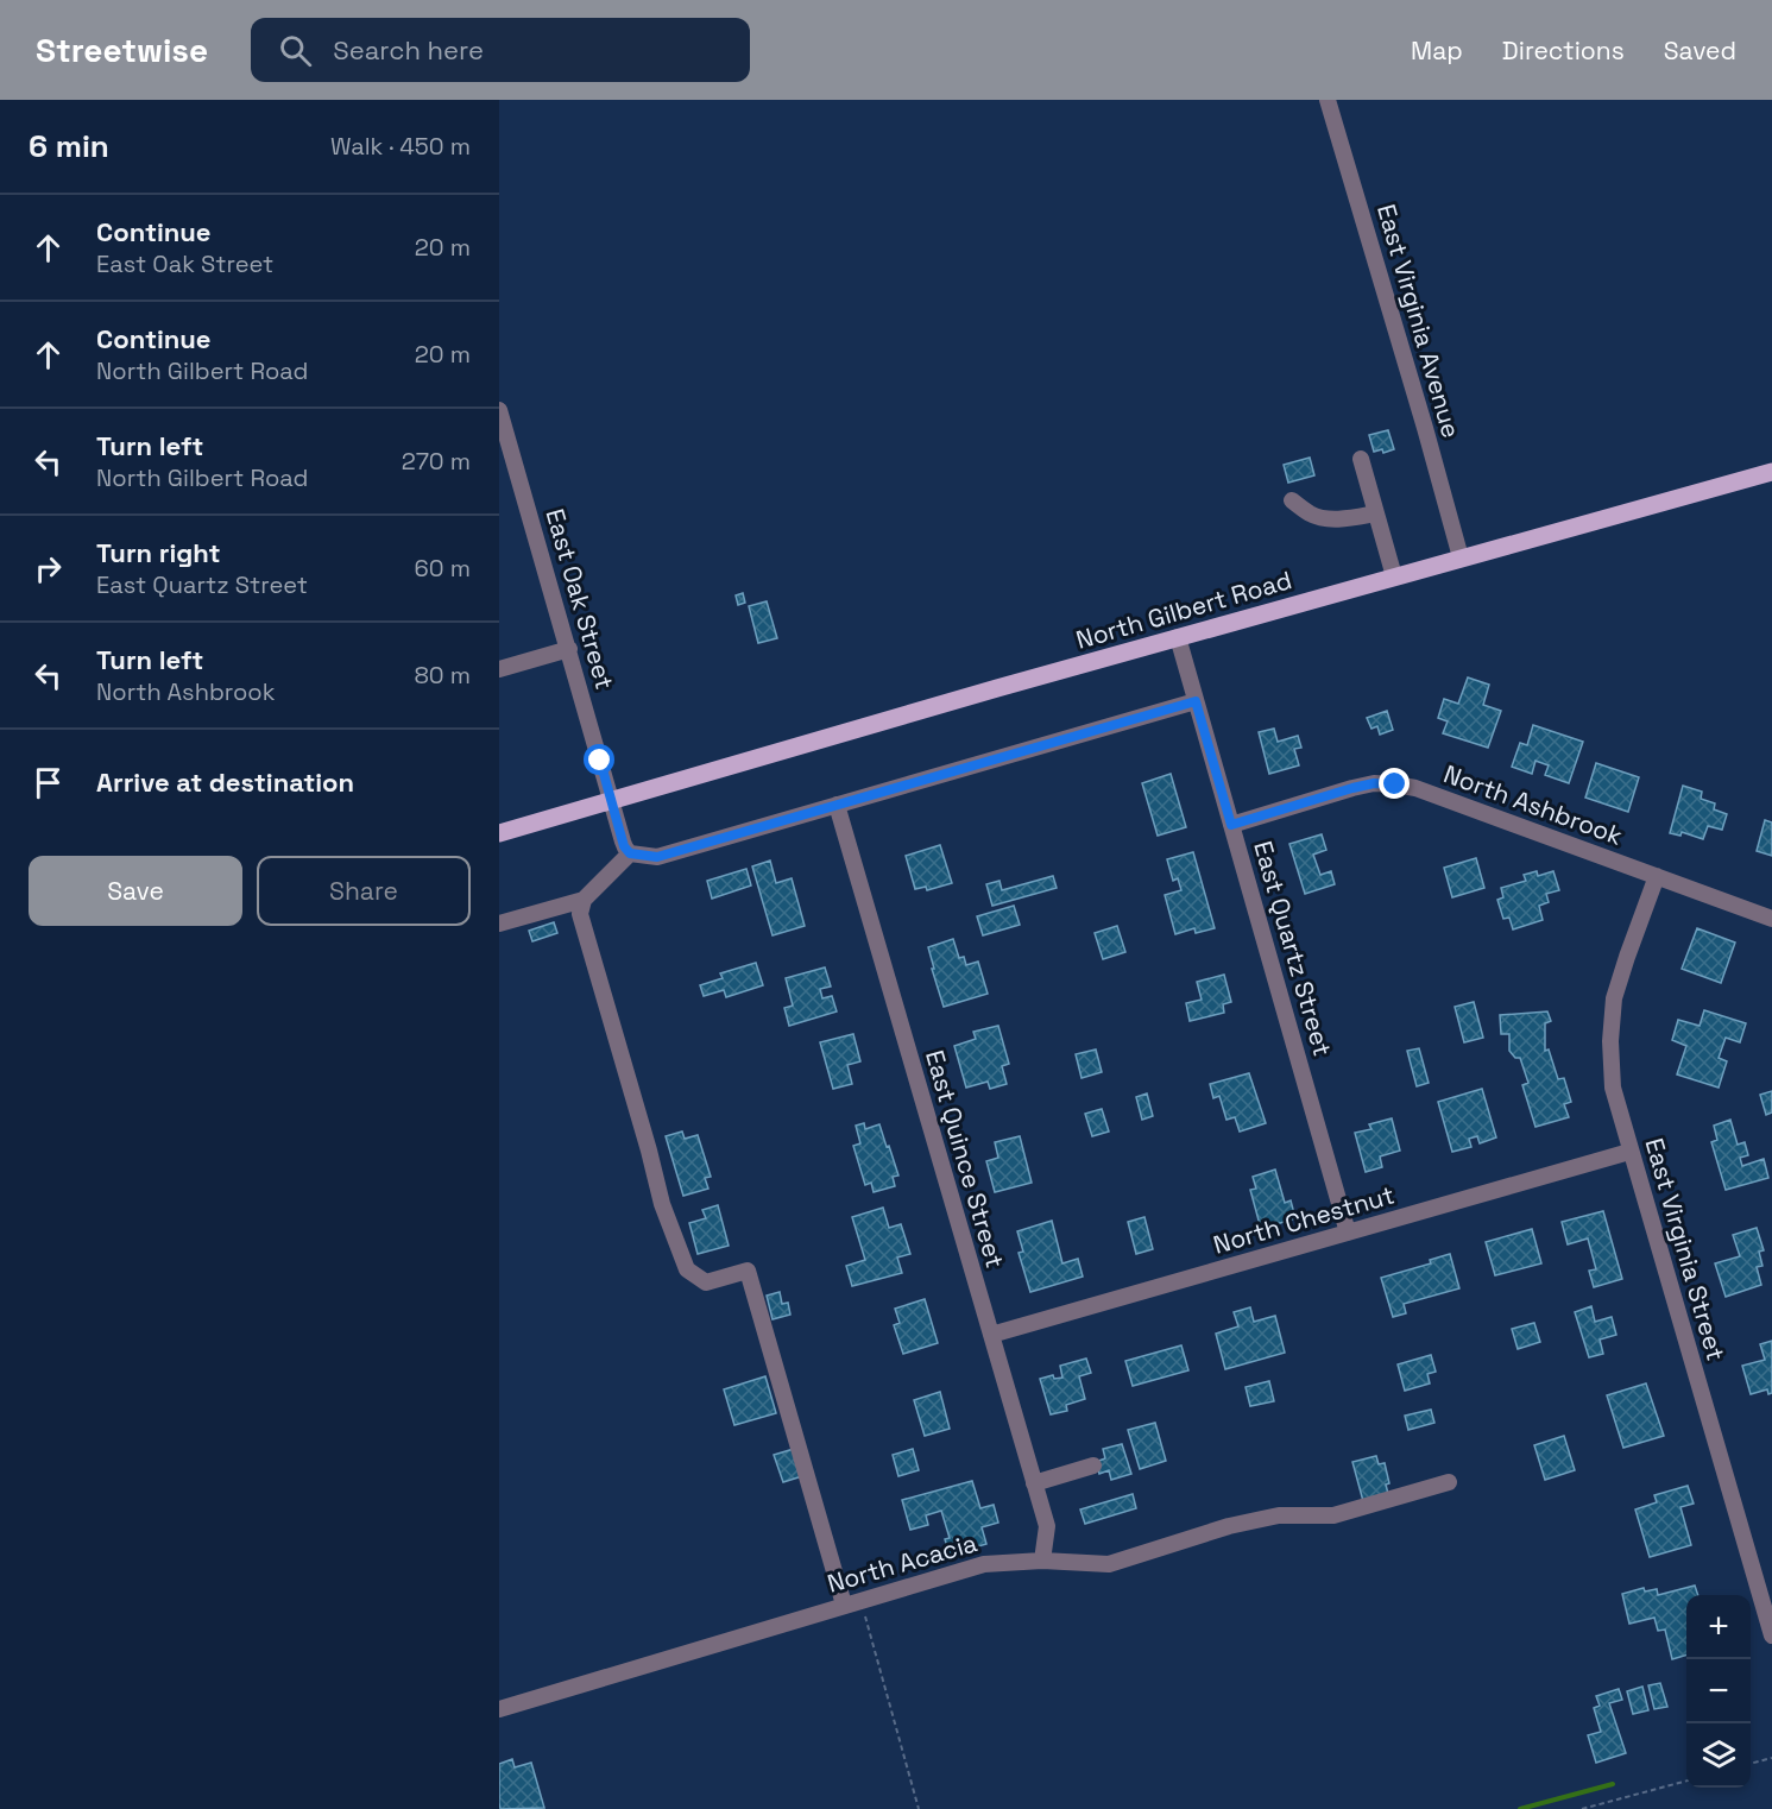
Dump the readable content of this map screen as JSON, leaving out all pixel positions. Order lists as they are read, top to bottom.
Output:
{
  "streets": {
    "main road": ["North Gilbert Road"],
    "street": [
      "East Virginia Avenue",
      "East Oak Street",
      "North Ashbrook",
      "East Quartz Street",
      "East Quince Street",
      "North Chestnut",
      "East Virginia Street",
      "North Acacia"
    ]
  },
  "crossings": [
    ["East Virginia Avenue", "North Gilbert Road"],
    ["East Oak Street", "North Gilbert Road"],
    ["North Gilbert Road", "East Quartz Street"],
    ["North Ashbrook", "East Quartz Street"],
    ["North Ashbrook", "East Virginia Street"],
    ["East Quartz Street", "North Chestnut"],
    ["East Quince Street", "North Chestnut"],
    ["East Quince Street", "North Acacia"],
    ["North Chestnut", "East Virginia Street"]
  ],
  "page": {
    "header": "Streetwise",
    "search": "Search here",
    "nav": ["Map", "Directions", "Saved"],
    "heading": ["6 min", "Walk · 450 m"],
    "list": [
      ["Continue", "East Oak Street", "20 m"],
      ["Continue", "North Gilbert Road", "20 m"],
      ["Turn left", "North Gilbert Road", "270 m"],
      ["Turn right", "East Quartz Street", "60 m"],
      ["Turn left", "North Ashbrook", "80 m"],
      "Arrive at destination"
    ],
    "buttons": ["Save", "Share"],
    "map_buttons": ["+", "−"]
  }
}
